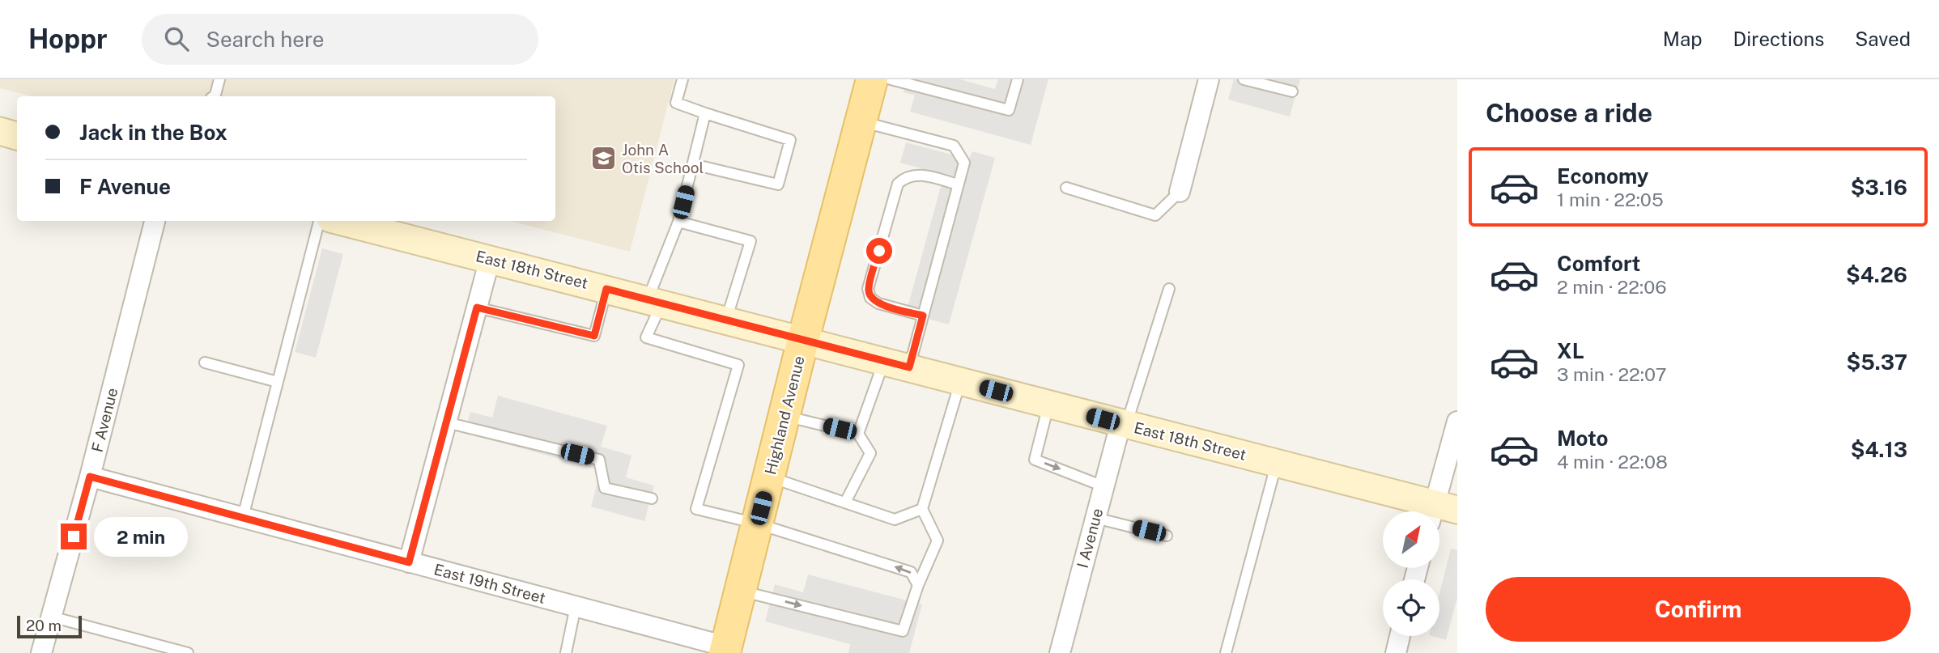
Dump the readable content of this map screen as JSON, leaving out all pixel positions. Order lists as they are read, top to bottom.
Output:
{
  "streets": {
    "main road": ["East 18th Street", "Highland Avenue"],
    "street": ["F Avenue", "I Avenue", "East 19th Street"]
  },
  "crossings": [
    ["East 18th Street", "Highland Avenue"],
    ["East 18th Street", "I Avenue"],
    ["Highland Avenue", "East 19th Street"],
    ["F Avenue", "East 19th Street"]
  ],
  "places": {
    "school or university": ["John A Otis School"]
  },
  "scale_bar": "20 m",
  "north": "top right",
  "page": {
    "header": "Hoppr",
    "search": "Search here",
    "nav": ["Map", "Directions", "Saved"],
    "heading": "Choose a ride",
    "banner": ["Jack in the Box", "F Avenue"],
    "list": [
      {
        "name": "Economy",
        "note": "1 min · 22:05",
        "value": "$3.16"
      },
      {
        "name": "Comfort",
        "note": "2 min · 22:06",
        "value": "$4.26"
      },
      {
        "name": "XL",
        "note": "3 min · 22:07",
        "value": "$5.37"
      },
      {
        "name": "Moto",
        "note": "4 min · 22:08",
        "value": "$4.13"
      }
    ],
    "bubble": "2 min",
    "buttons": "Confirm",
    "scale": "20 m"
  }
}
